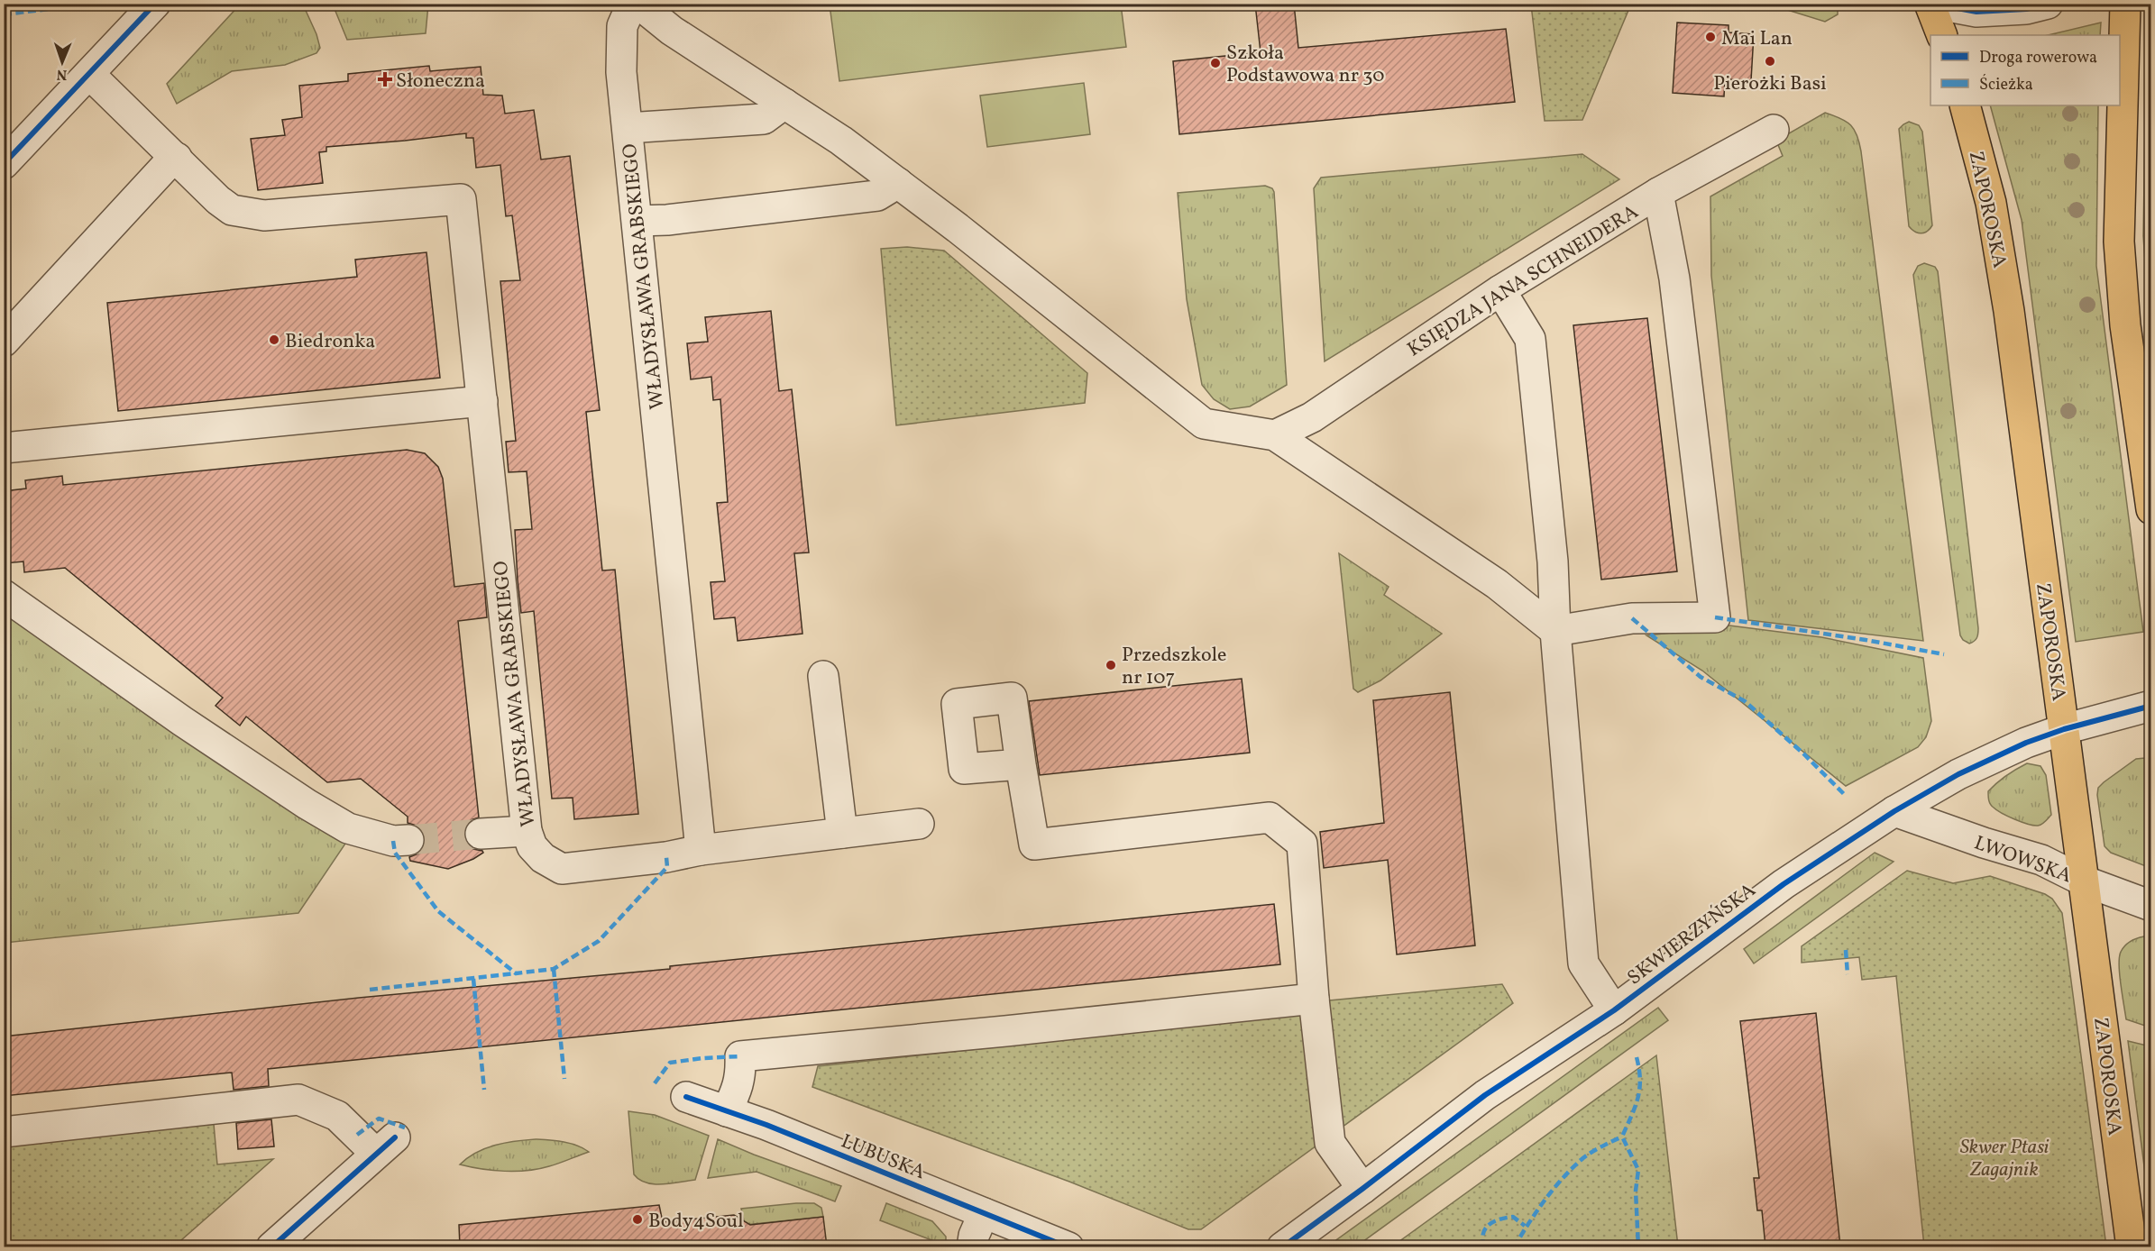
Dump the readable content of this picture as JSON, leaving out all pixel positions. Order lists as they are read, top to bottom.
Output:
{
  "streets": {
    "main road": ["ZAPOROSKA"],
    "street": [
      "WŁADYSŁAWA GRABSKIEGO",
      "KSIĘDZA JANA SCHNEIDERA",
      "LWOWSKA",
      "SKWIERZYŃSKA",
      "LUBUSKA"
    ]
  },
  "crossings": [
    ["ZAPOROSKA", "LWOWSKA"],
    ["ZAPOROSKA", "SKWIERZYŃSKA"],
    ["LWOWSKA", "SKWIERZYŃSKA"]
  ],
  "parks": ["Skwer Ptasi Zagajnik"],
  "places": {
    "other": [
      "Mai Lan",
      "Pierożki Basi",
      "Szkoła Podstawowa nr 30",
      "Biedronka",
      "Przedszkole nr 107",
      "Body4Soul"
    ],
    "health": ["Słoneczna"]
  },
  "legend": ["Droga rowerowa", "Ścieżka"],
  "north": "bottom"
}
